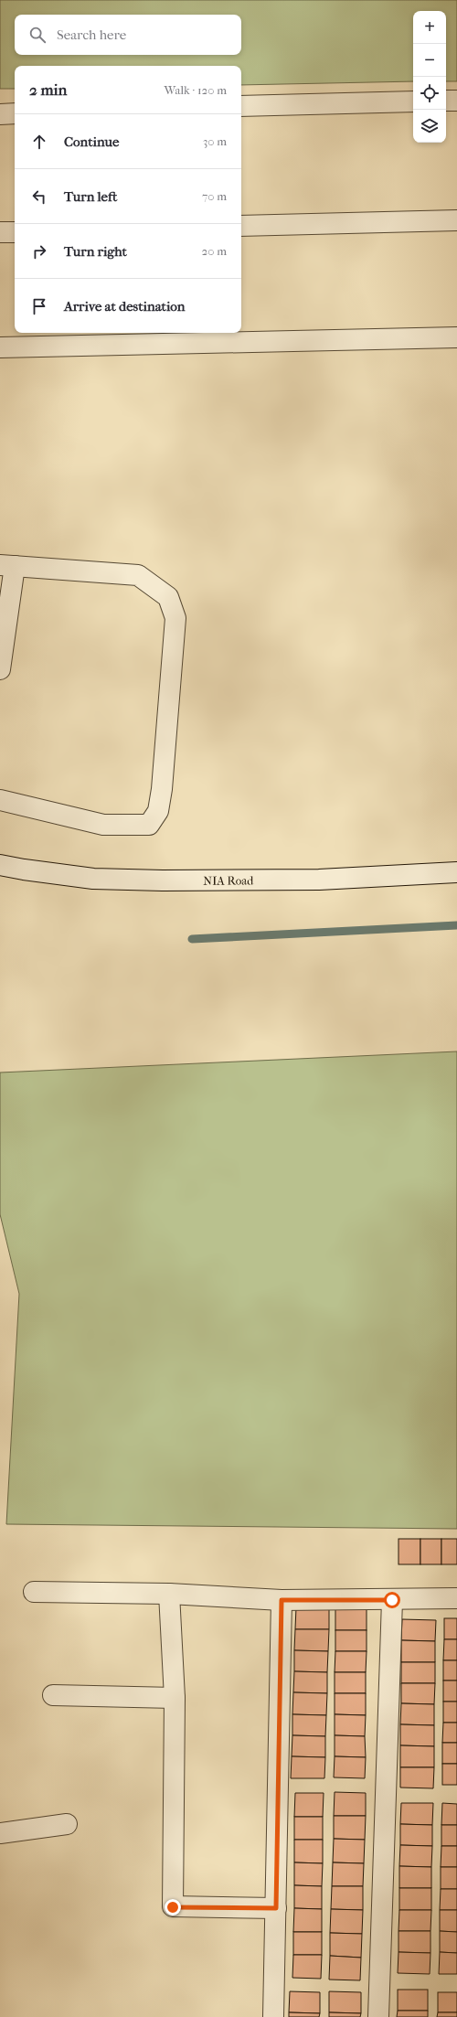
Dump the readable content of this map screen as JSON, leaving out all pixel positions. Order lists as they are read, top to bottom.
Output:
{
  "streets": {
    "street": ["NIA Road"]
  },
  "page": {
    "map_buttons": ["+", "−"],
    "search": "Search here",
    "heading": ["2 min", "Walk · 120 m"],
    "list": [
      ["Continue", "30 m"],
      ["Turn left", "70 m"],
      ["Turn right", "20 m"],
      "Arrive at destination"
    ]
  }
}
